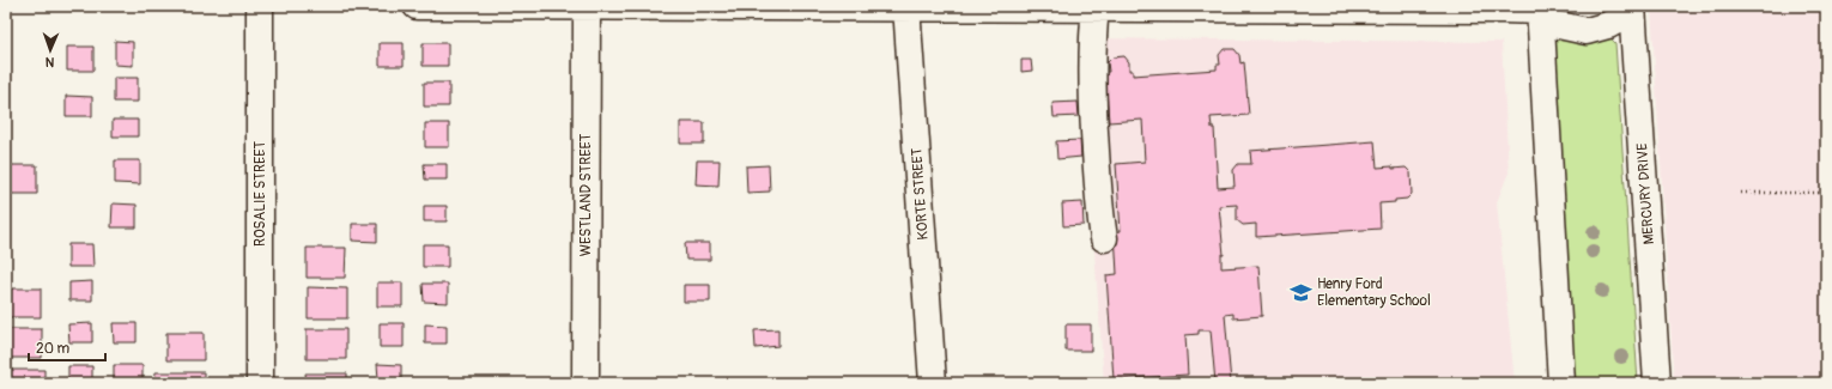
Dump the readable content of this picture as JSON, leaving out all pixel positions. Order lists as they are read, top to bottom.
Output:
{
  "streets": {
    "street": [
      "ROSALIE STREET",
      "KORTE STREET",
      "MERCURY DRIVE",
      "WESTLAND STREET"
    ]
  },
  "places": {
    "school or university": ["Henry Ford Elementary School"]
  },
  "scale_bar": "20 m",
  "north": "bottom"
}
